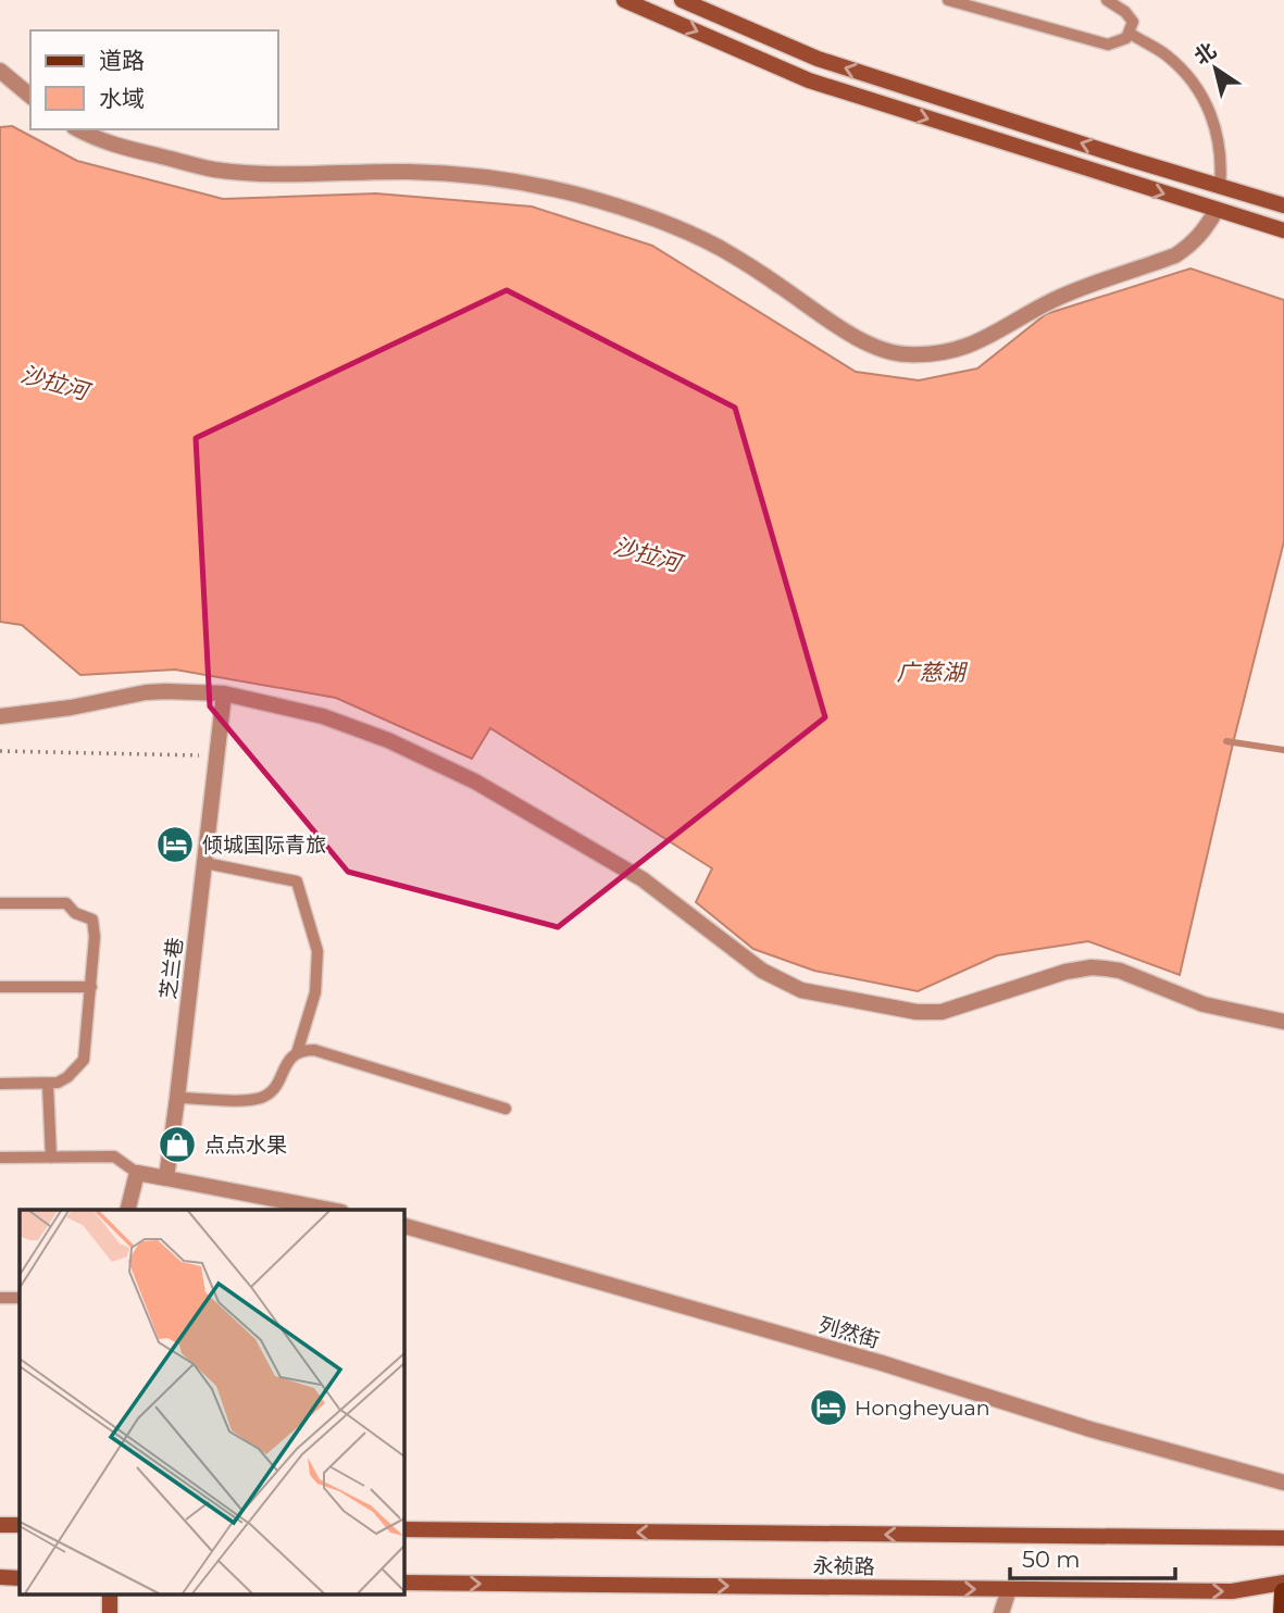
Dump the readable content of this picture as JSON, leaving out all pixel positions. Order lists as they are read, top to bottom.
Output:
{
  "streets": {
    "main road": ["永祯路"],
    "street": ["芝兰巷", "列然街"]
  },
  "water": ["沙拉河", "广慈湖"],
  "places": {
    "hotel": ["倾城国际青旅", "Hongheyuan"],
    "shop": ["点点水果"]
  },
  "legend": ["道路", "水域"],
  "scale_bar": "50 m",
  "north": "top left"
}
